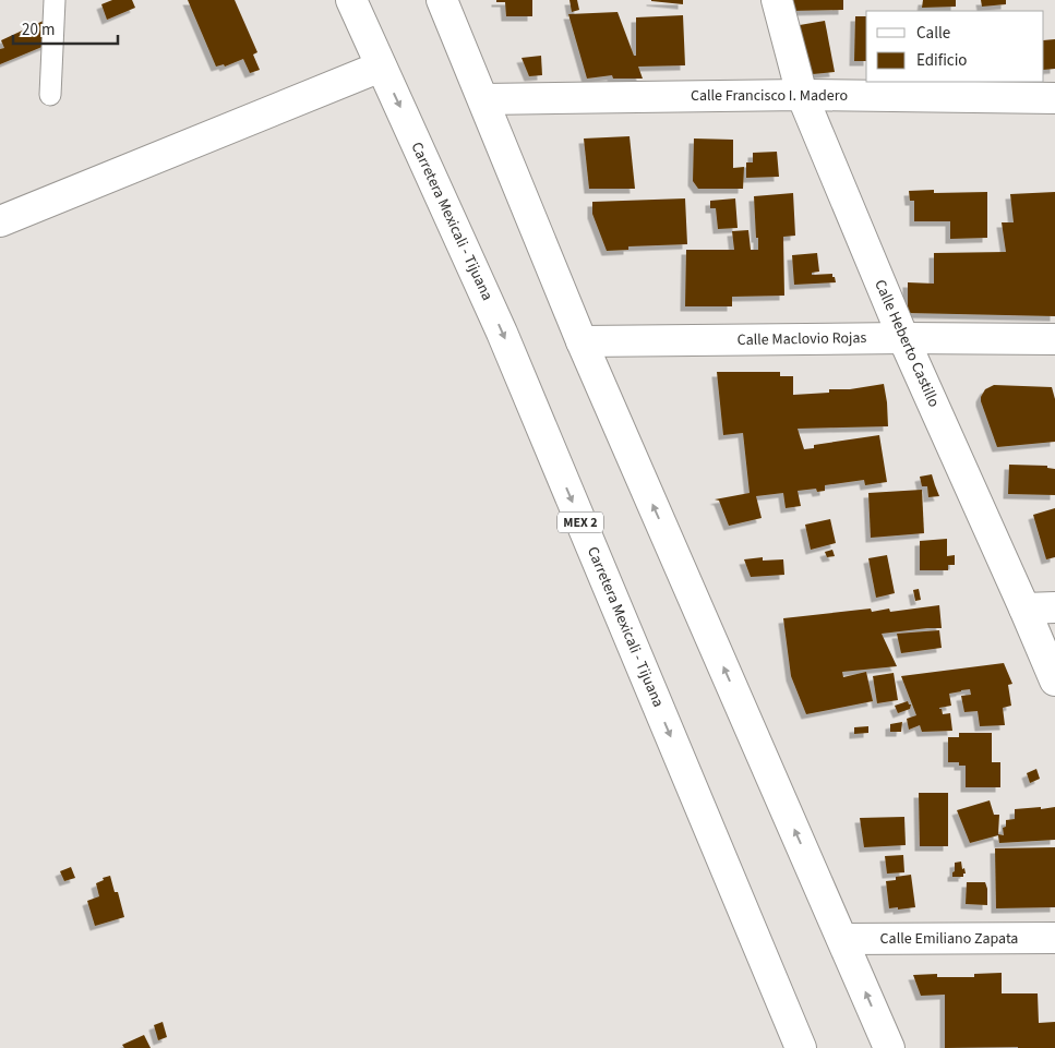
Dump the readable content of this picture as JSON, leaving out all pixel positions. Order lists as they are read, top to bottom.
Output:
{
  "streets": {
    "street": [
      "Calle Francisco I. Madero",
      "Carretera Mexicali - Tijuana",
      "Calle Maclovio Rojas",
      "Calle Heberto Castillo",
      "MEX 2",
      "Calle Emiliano Zapata"
    ]
  },
  "crossings": [
    ["Calle Francisco I. Madero", "Calle Heberto Castillo"],
    ["Calle Maclovio Rojas", "Calle Heberto Castillo"]
  ],
  "legend": ["Calle", "Edificio"],
  "scale_bar": "20 m"
}
